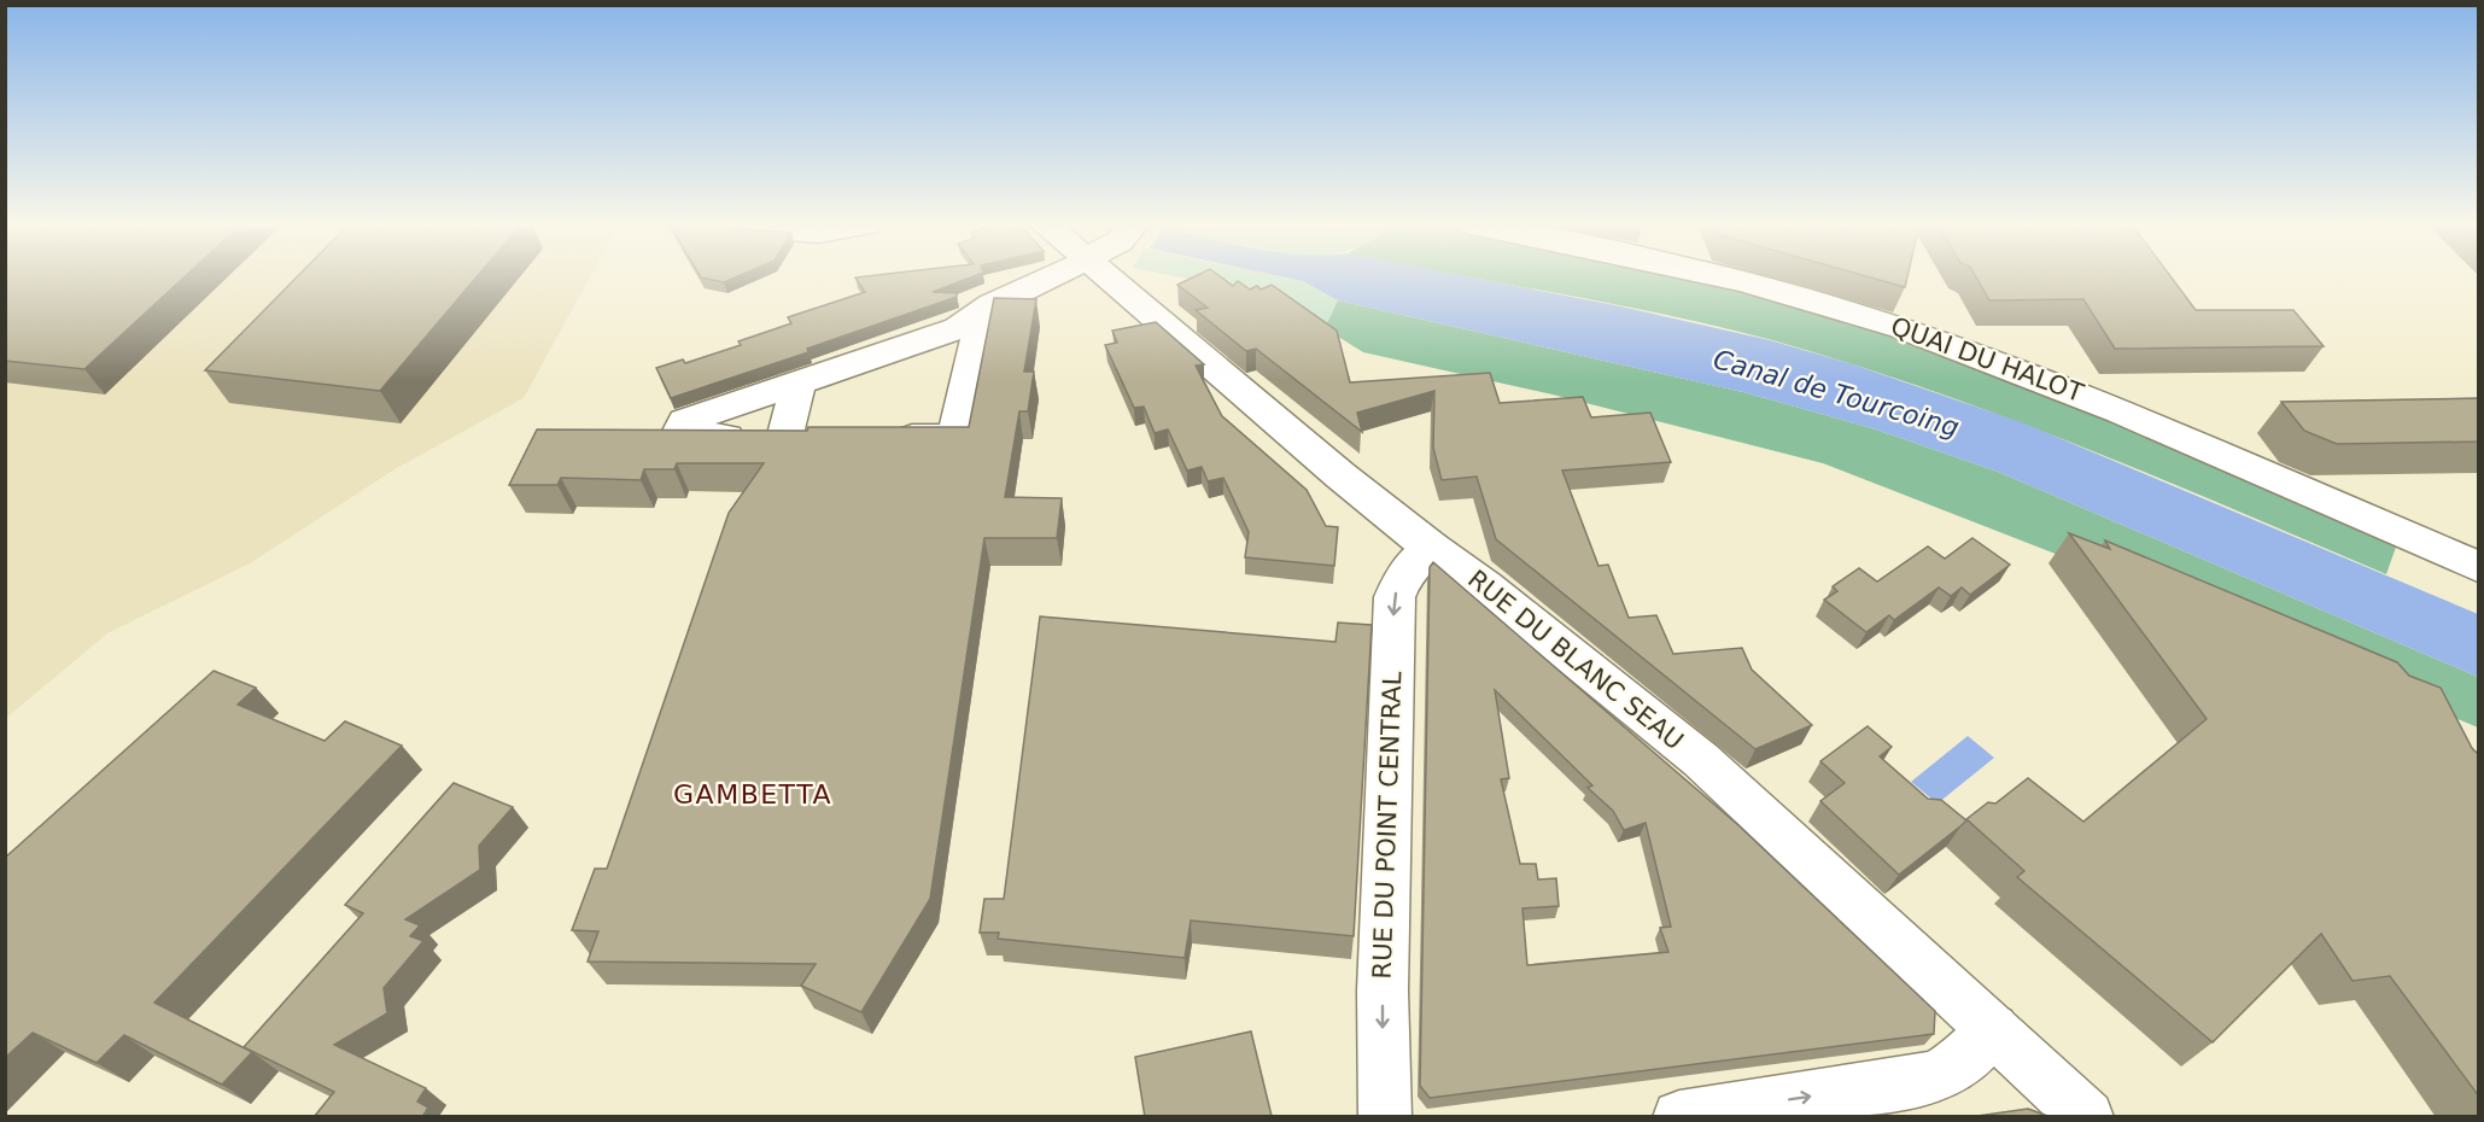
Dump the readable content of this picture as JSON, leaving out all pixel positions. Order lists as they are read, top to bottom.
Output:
{
  "streets": {
    "street": ["QUAI DU HALOT", "RUE DU BLANC SEAU", "RUE DU POINT CENTRAL"]
  },
  "crossings": [
    ["RUE DU BLANC SEAU", "RUE DU POINT CENTRAL"]
  ],
  "one_way": ["RUE DU POINT CENTRAL"],
  "districts": ["GAMBETTA"],
  "water": ["Canal de Tourcoing"]
}
